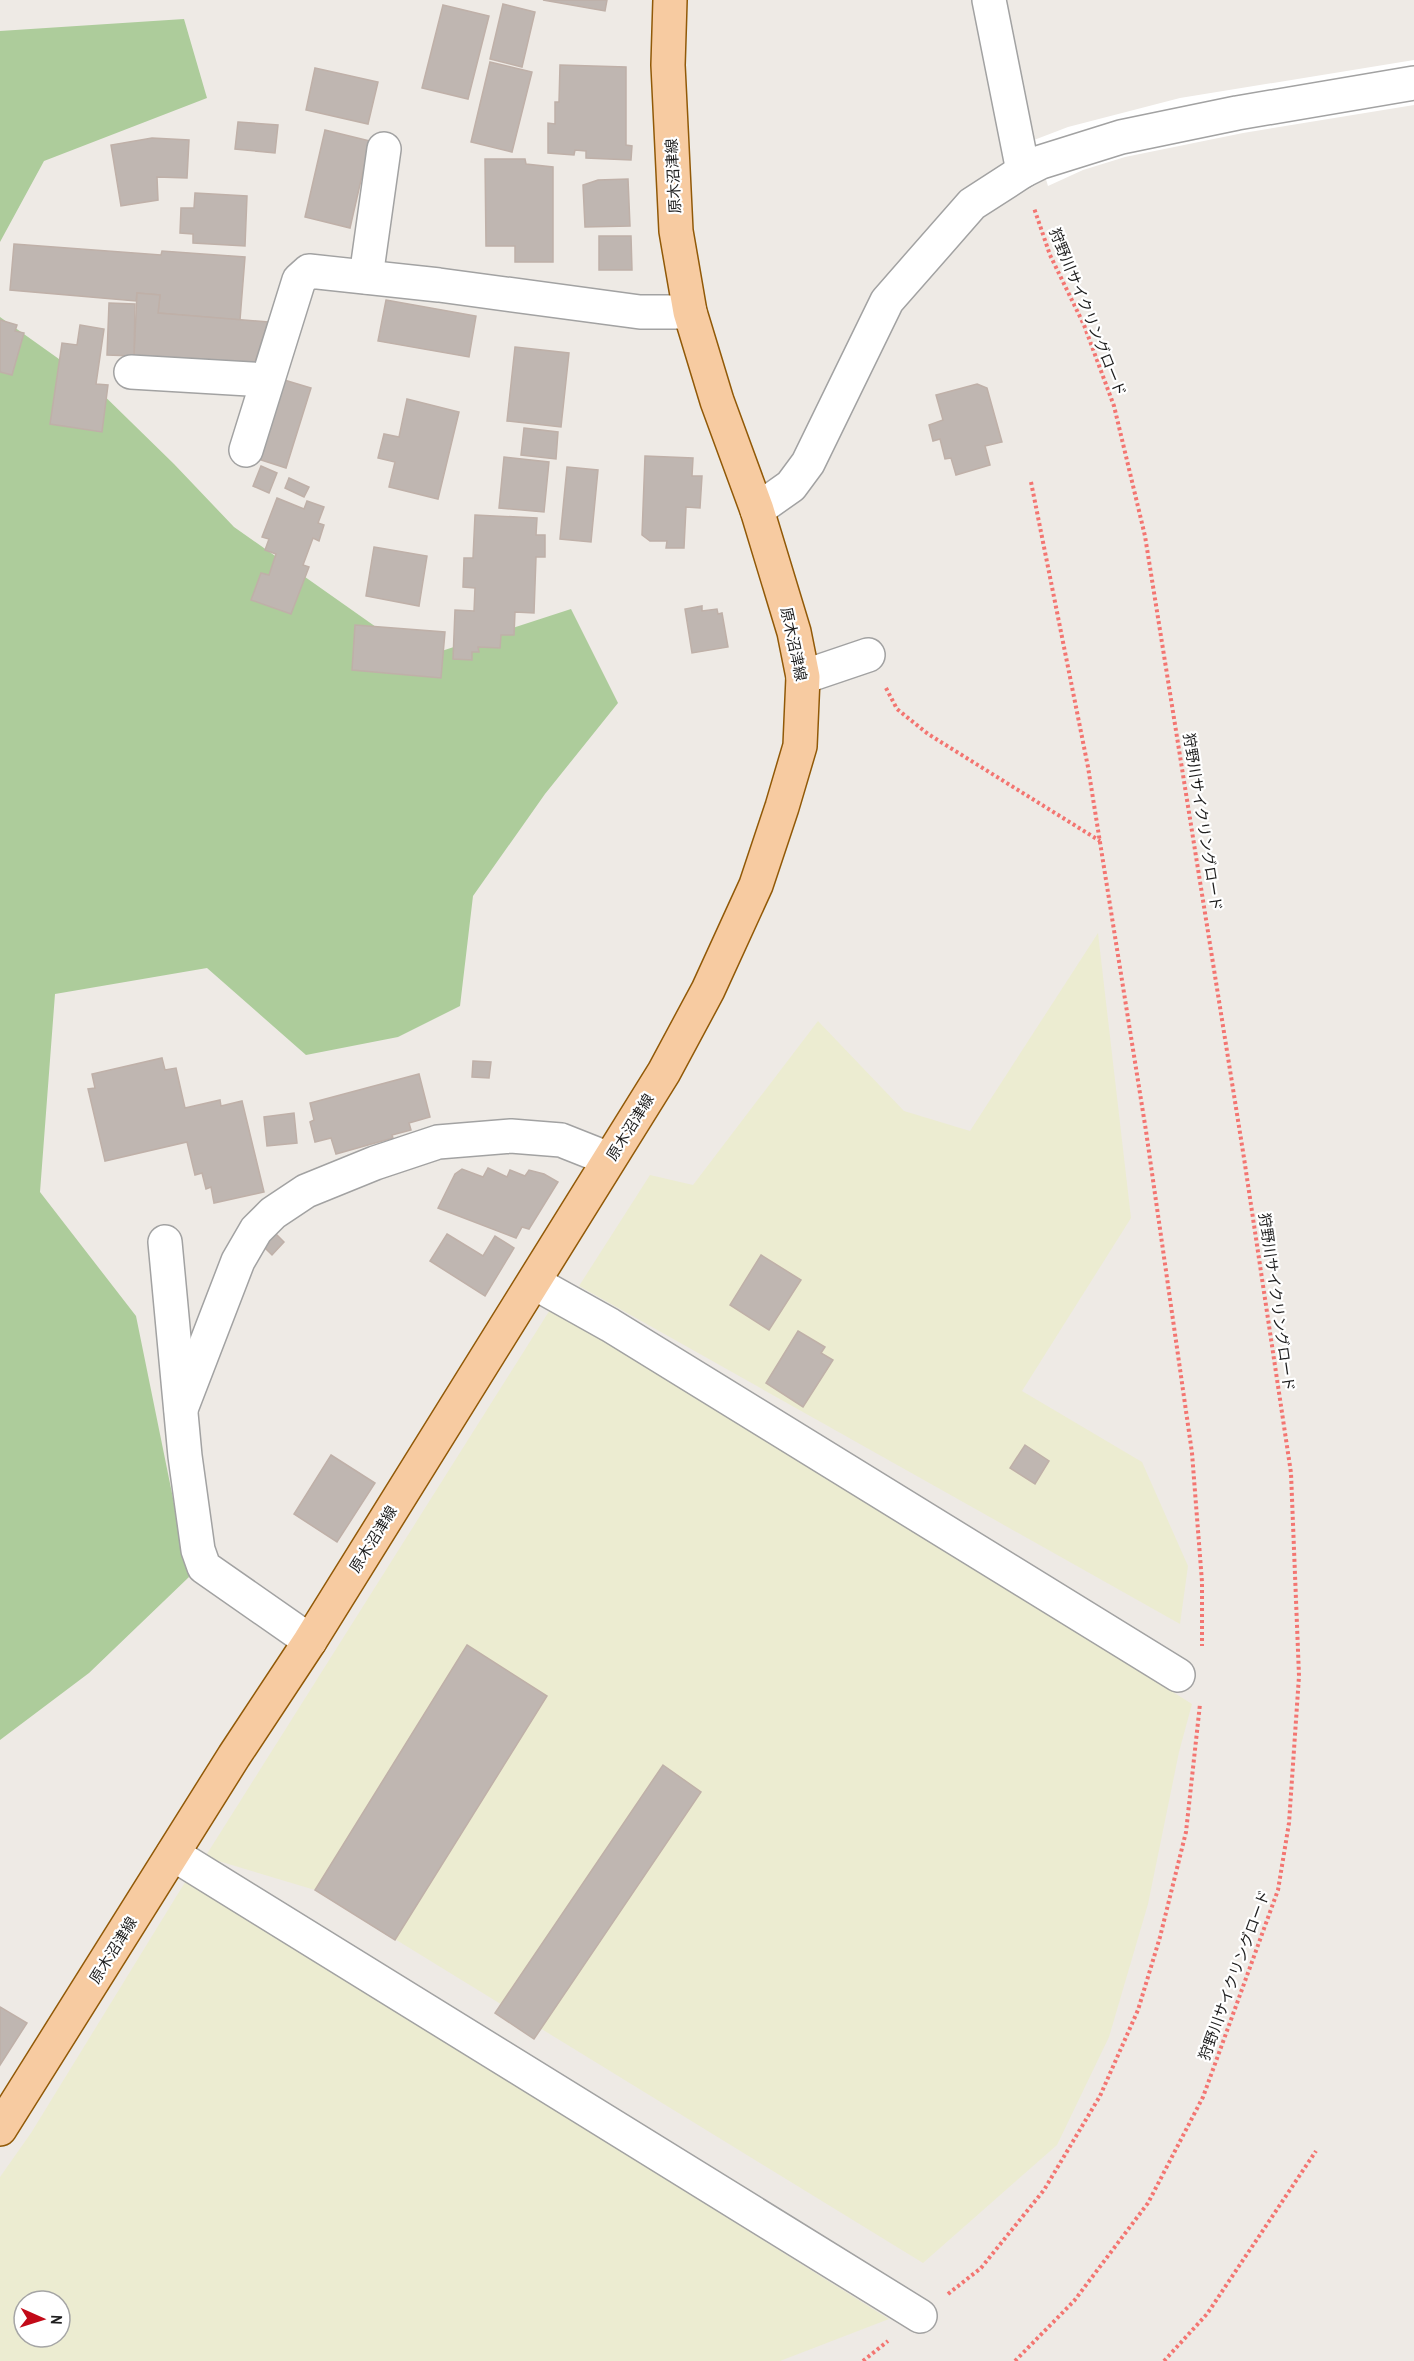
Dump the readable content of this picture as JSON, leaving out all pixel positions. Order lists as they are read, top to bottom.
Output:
{
  "streets": {
    "main road": ["原木沼津線"],
    "path": ["狩野川サイクリングロード"]
  },
  "north": "right"
}
